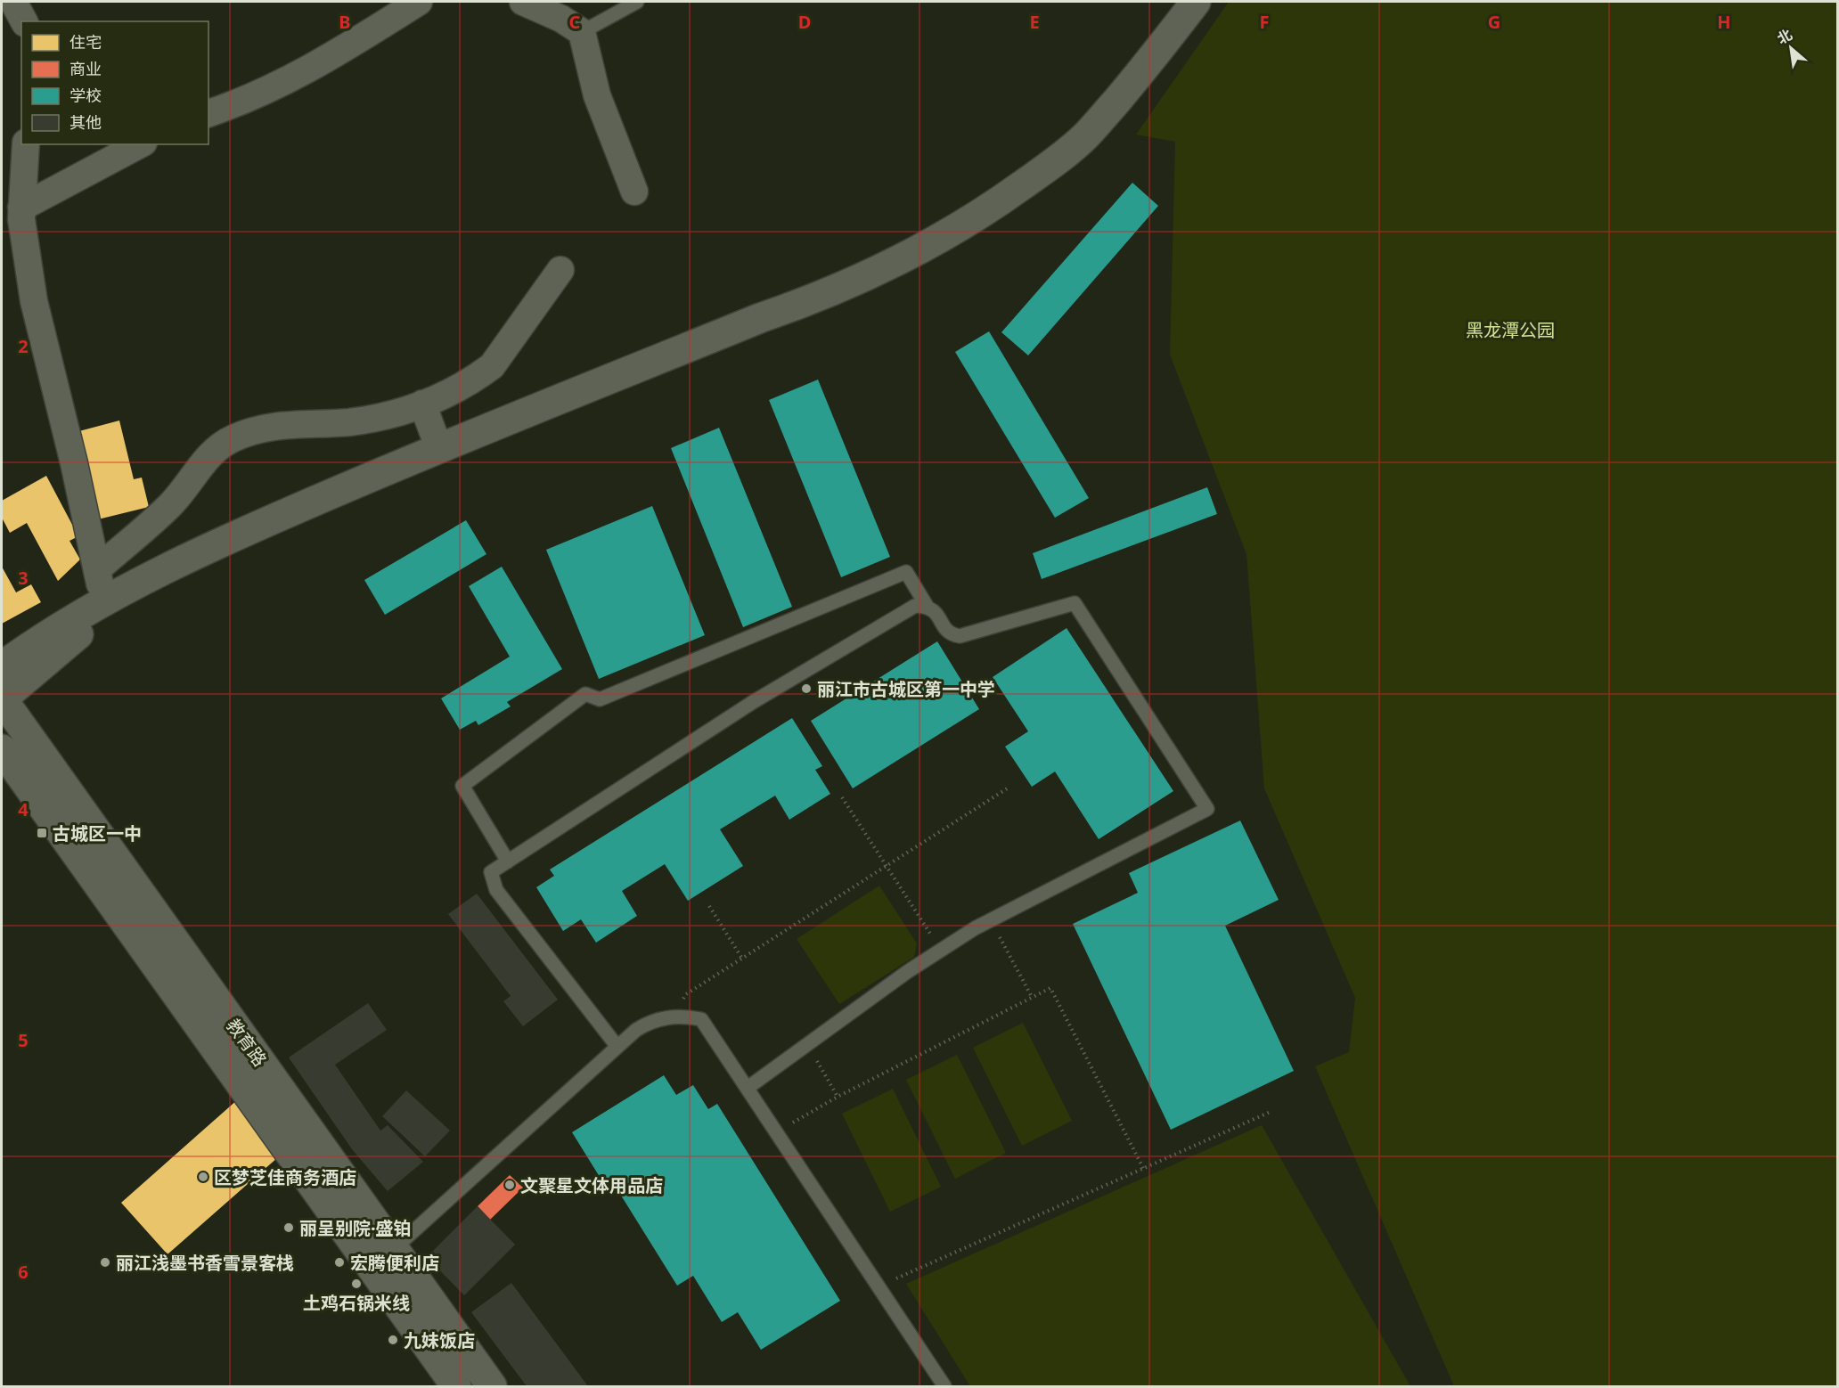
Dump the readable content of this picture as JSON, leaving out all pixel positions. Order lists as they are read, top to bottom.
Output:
{
  "streets": {
    "street": ["教育路"]
  },
  "parks": ["黑龙潭公园"],
  "places": {
    "other": [
      "丽江市古城区第一中学",
      "区梦芝佳商务酒店",
      "文聚星文体用品店",
      "丽呈别院·盛铂",
      "丽江浅墨书香雪景客栈",
      "宏腾便利店",
      "土鸡石锅米线",
      "九妹饭店"
    ],
    "transit": ["古城区一中"]
  },
  "legend": [
    "住宅",
    "商业",
    "学校",
    "其他"
  ],
  "north": "top left",
  "grid": {
    "columns": [
      "B",
      "C",
      "D",
      "E",
      "F",
      "G",
      "H"
    ],
    "rows": [
      "2",
      "3",
      "4",
      "5",
      "6"
    ]
  }
}
